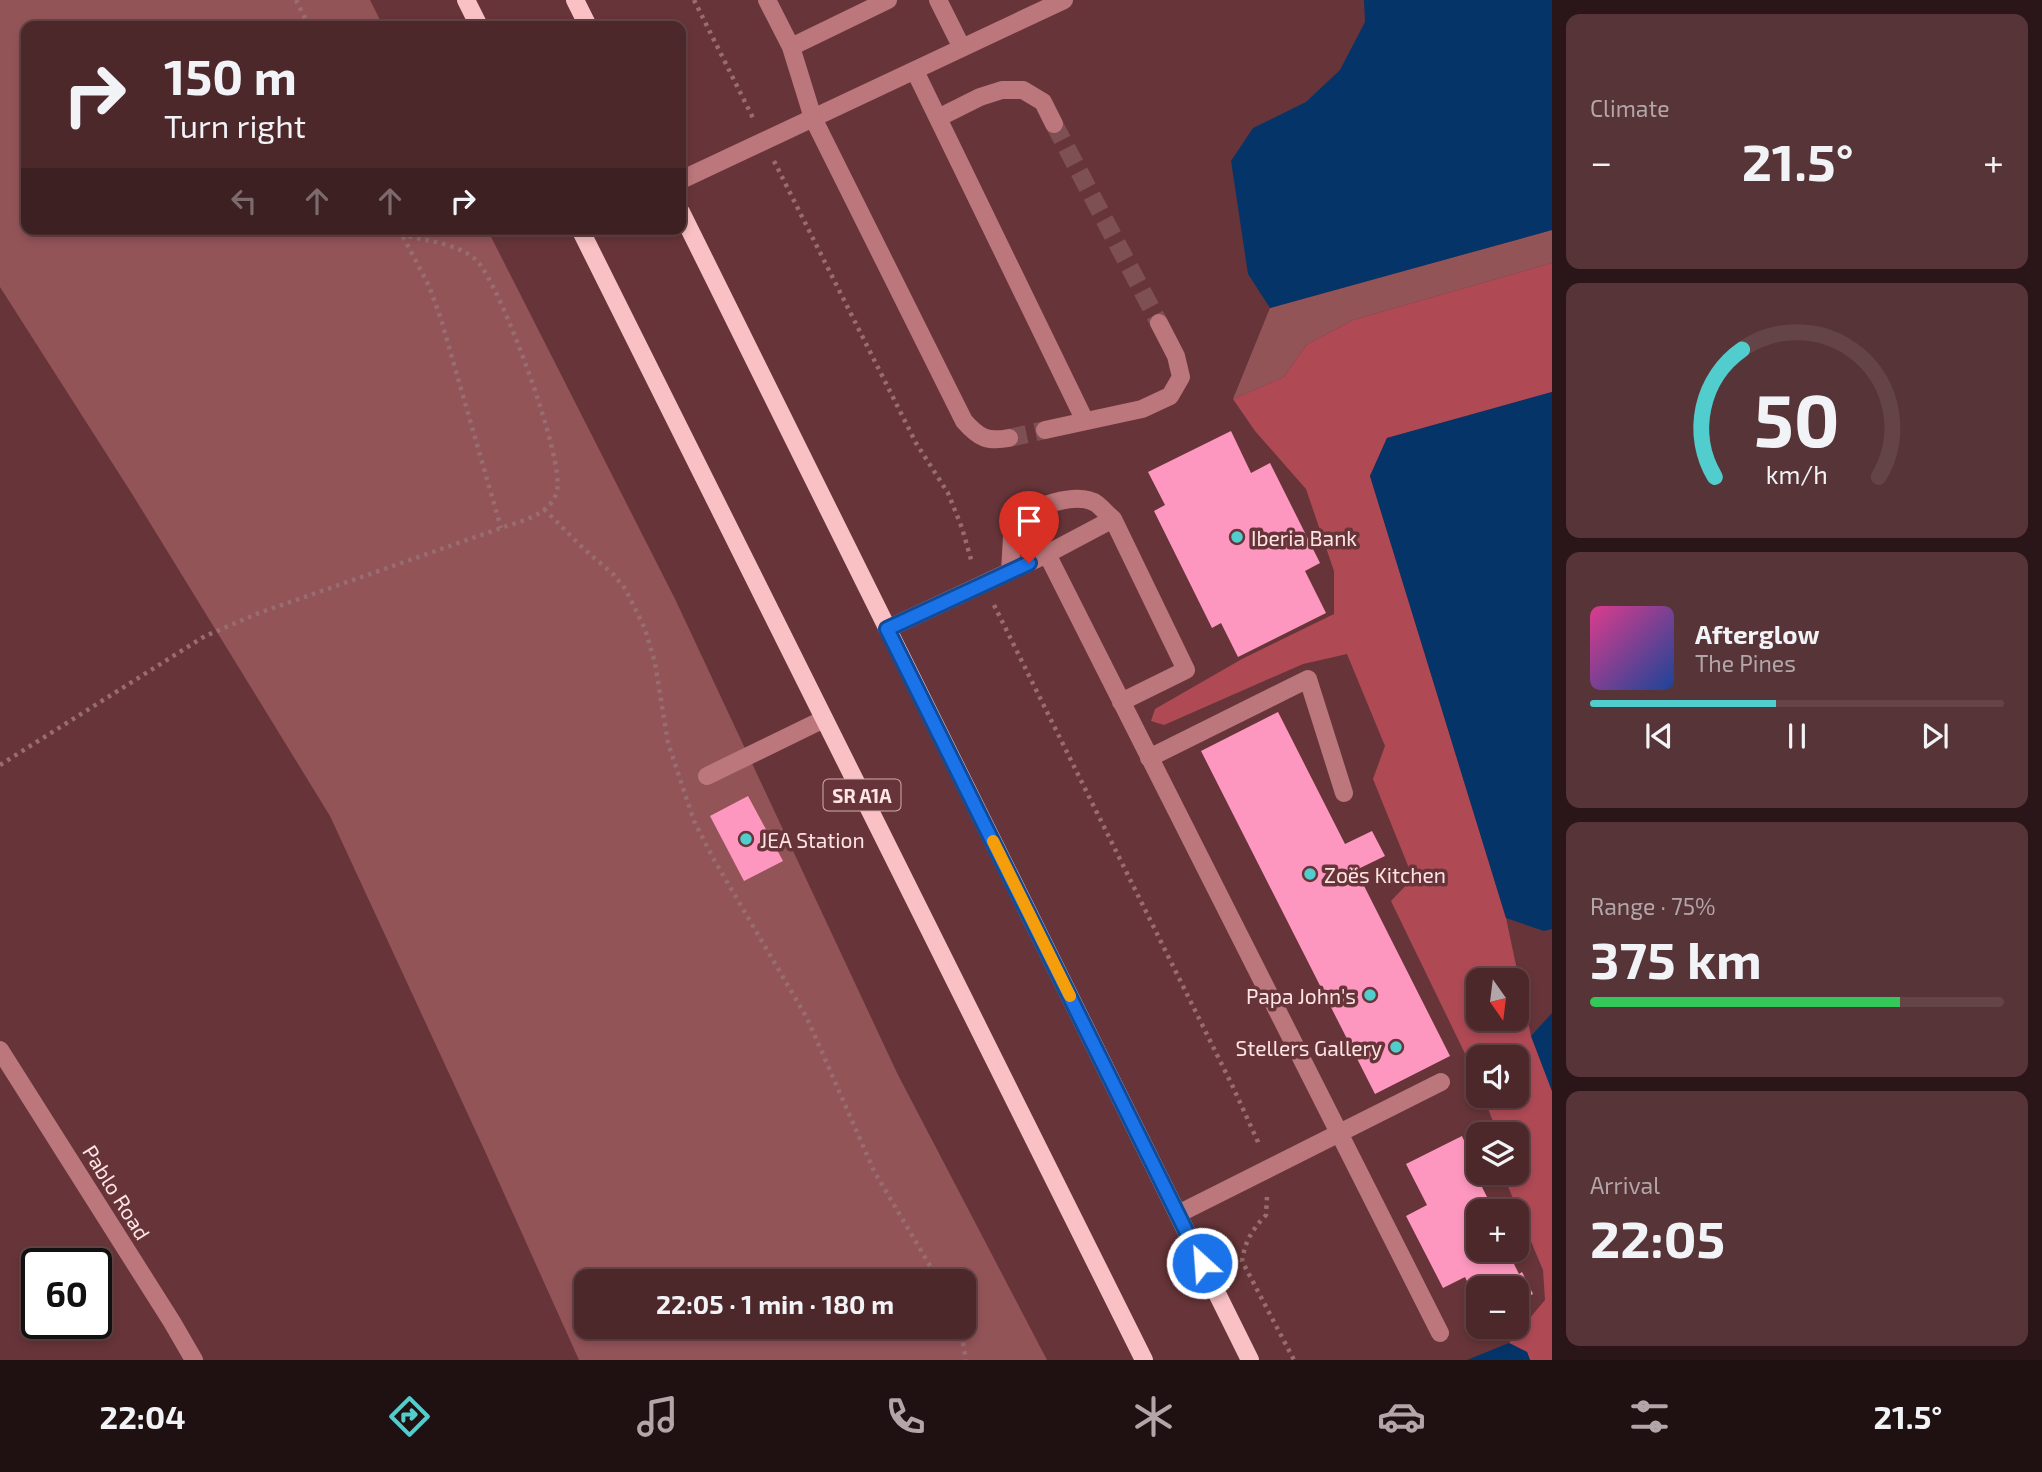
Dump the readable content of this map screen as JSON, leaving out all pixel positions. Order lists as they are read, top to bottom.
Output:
{
  "streets": {
    "main road": ["SR A1A"],
    "street": ["Pablo Road"]
  },
  "places": [
    "Iberia Bank",
    "JEA Station",
    "Zoës Kitchen",
    "Papa John's",
    "Stellers Gallery"
  ],
  "north": "bottom",
  "page": {
    "tile": [
      "Climate",
      ["Range · 75%", "375 km"],
      ["Arrival", "22:05"]
    ],
    "turn": ["150 m", "Turn right"],
    "heat": ["−", "21.5°", "+"],
    "song": ["Afterglow", "The Pines"],
    "map_buttons": ["+", "−"],
    "limit": "60",
    "trip": "22:05 · 1 min · 180 m",
    "tabs": ["22:04", "21.5°"],
    "gauge": ["50", "km/h"]
  }
}
